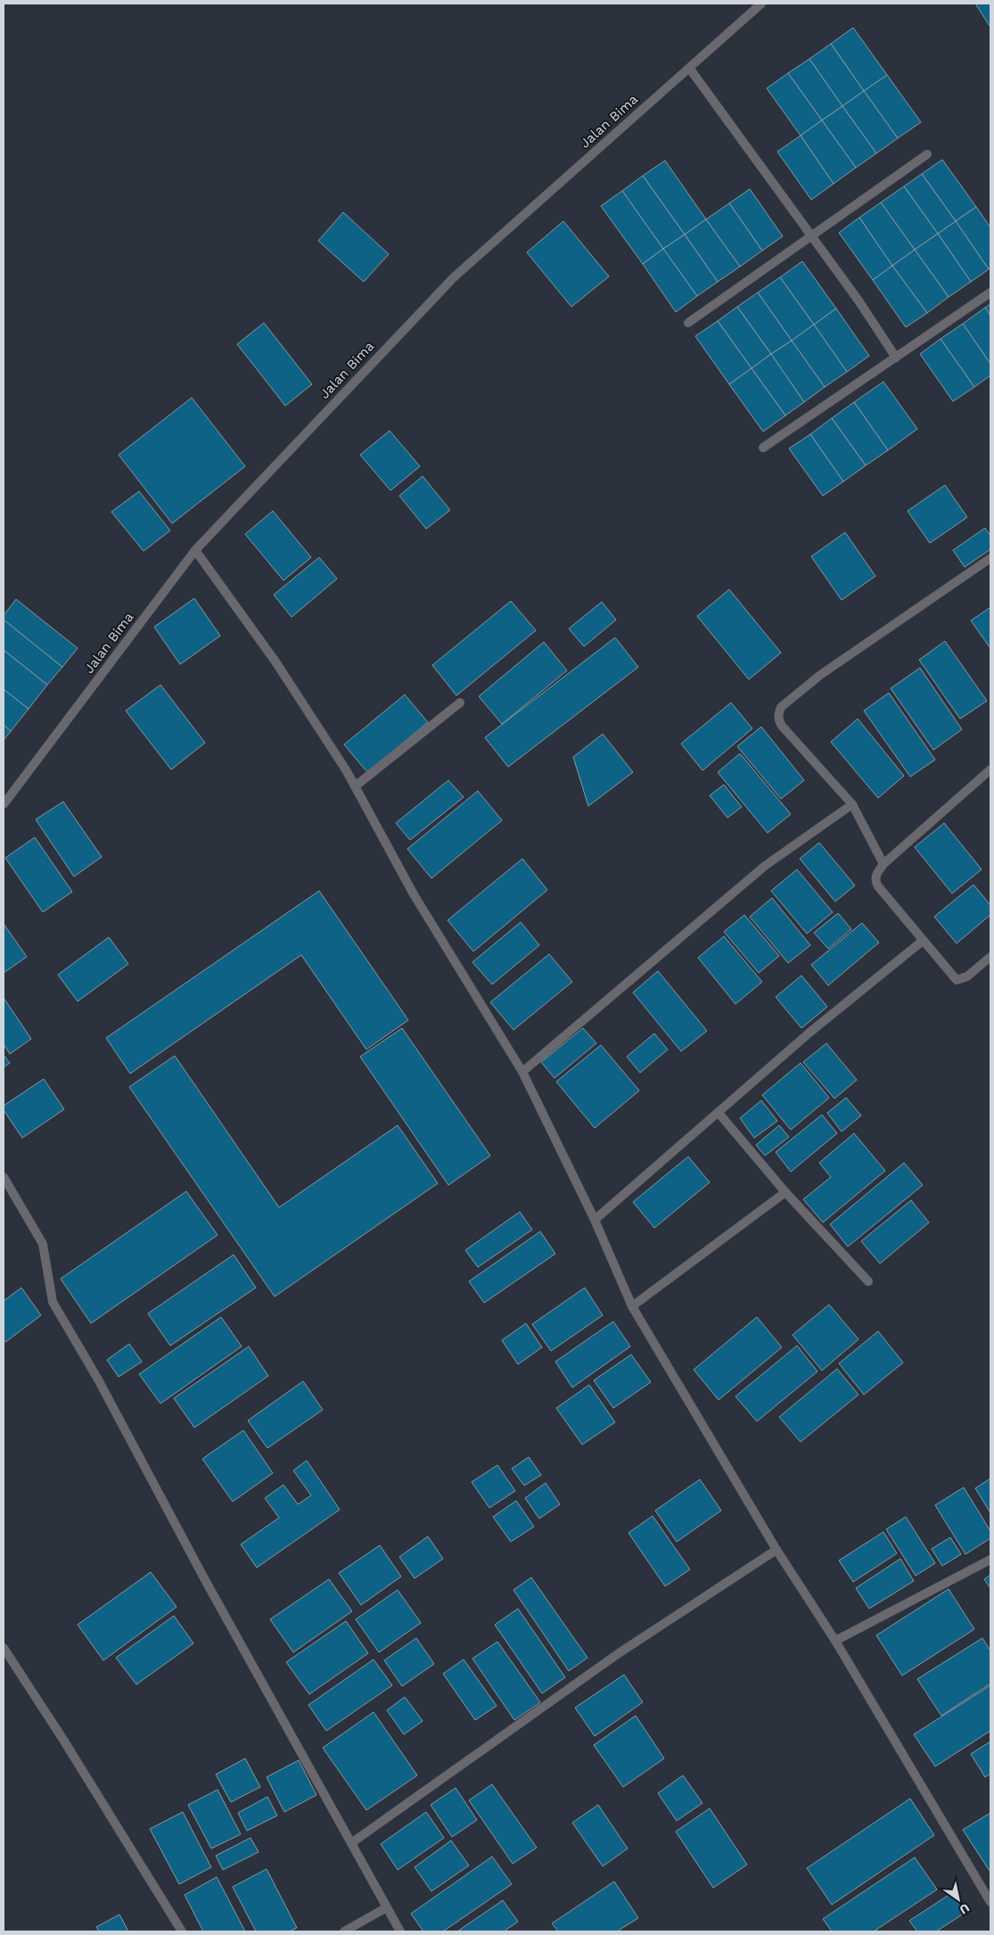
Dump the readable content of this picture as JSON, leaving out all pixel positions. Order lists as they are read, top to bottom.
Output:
{
  "streets": {
    "street": ["Jalan Bima"]
  },
  "north": "bottom right"
}
